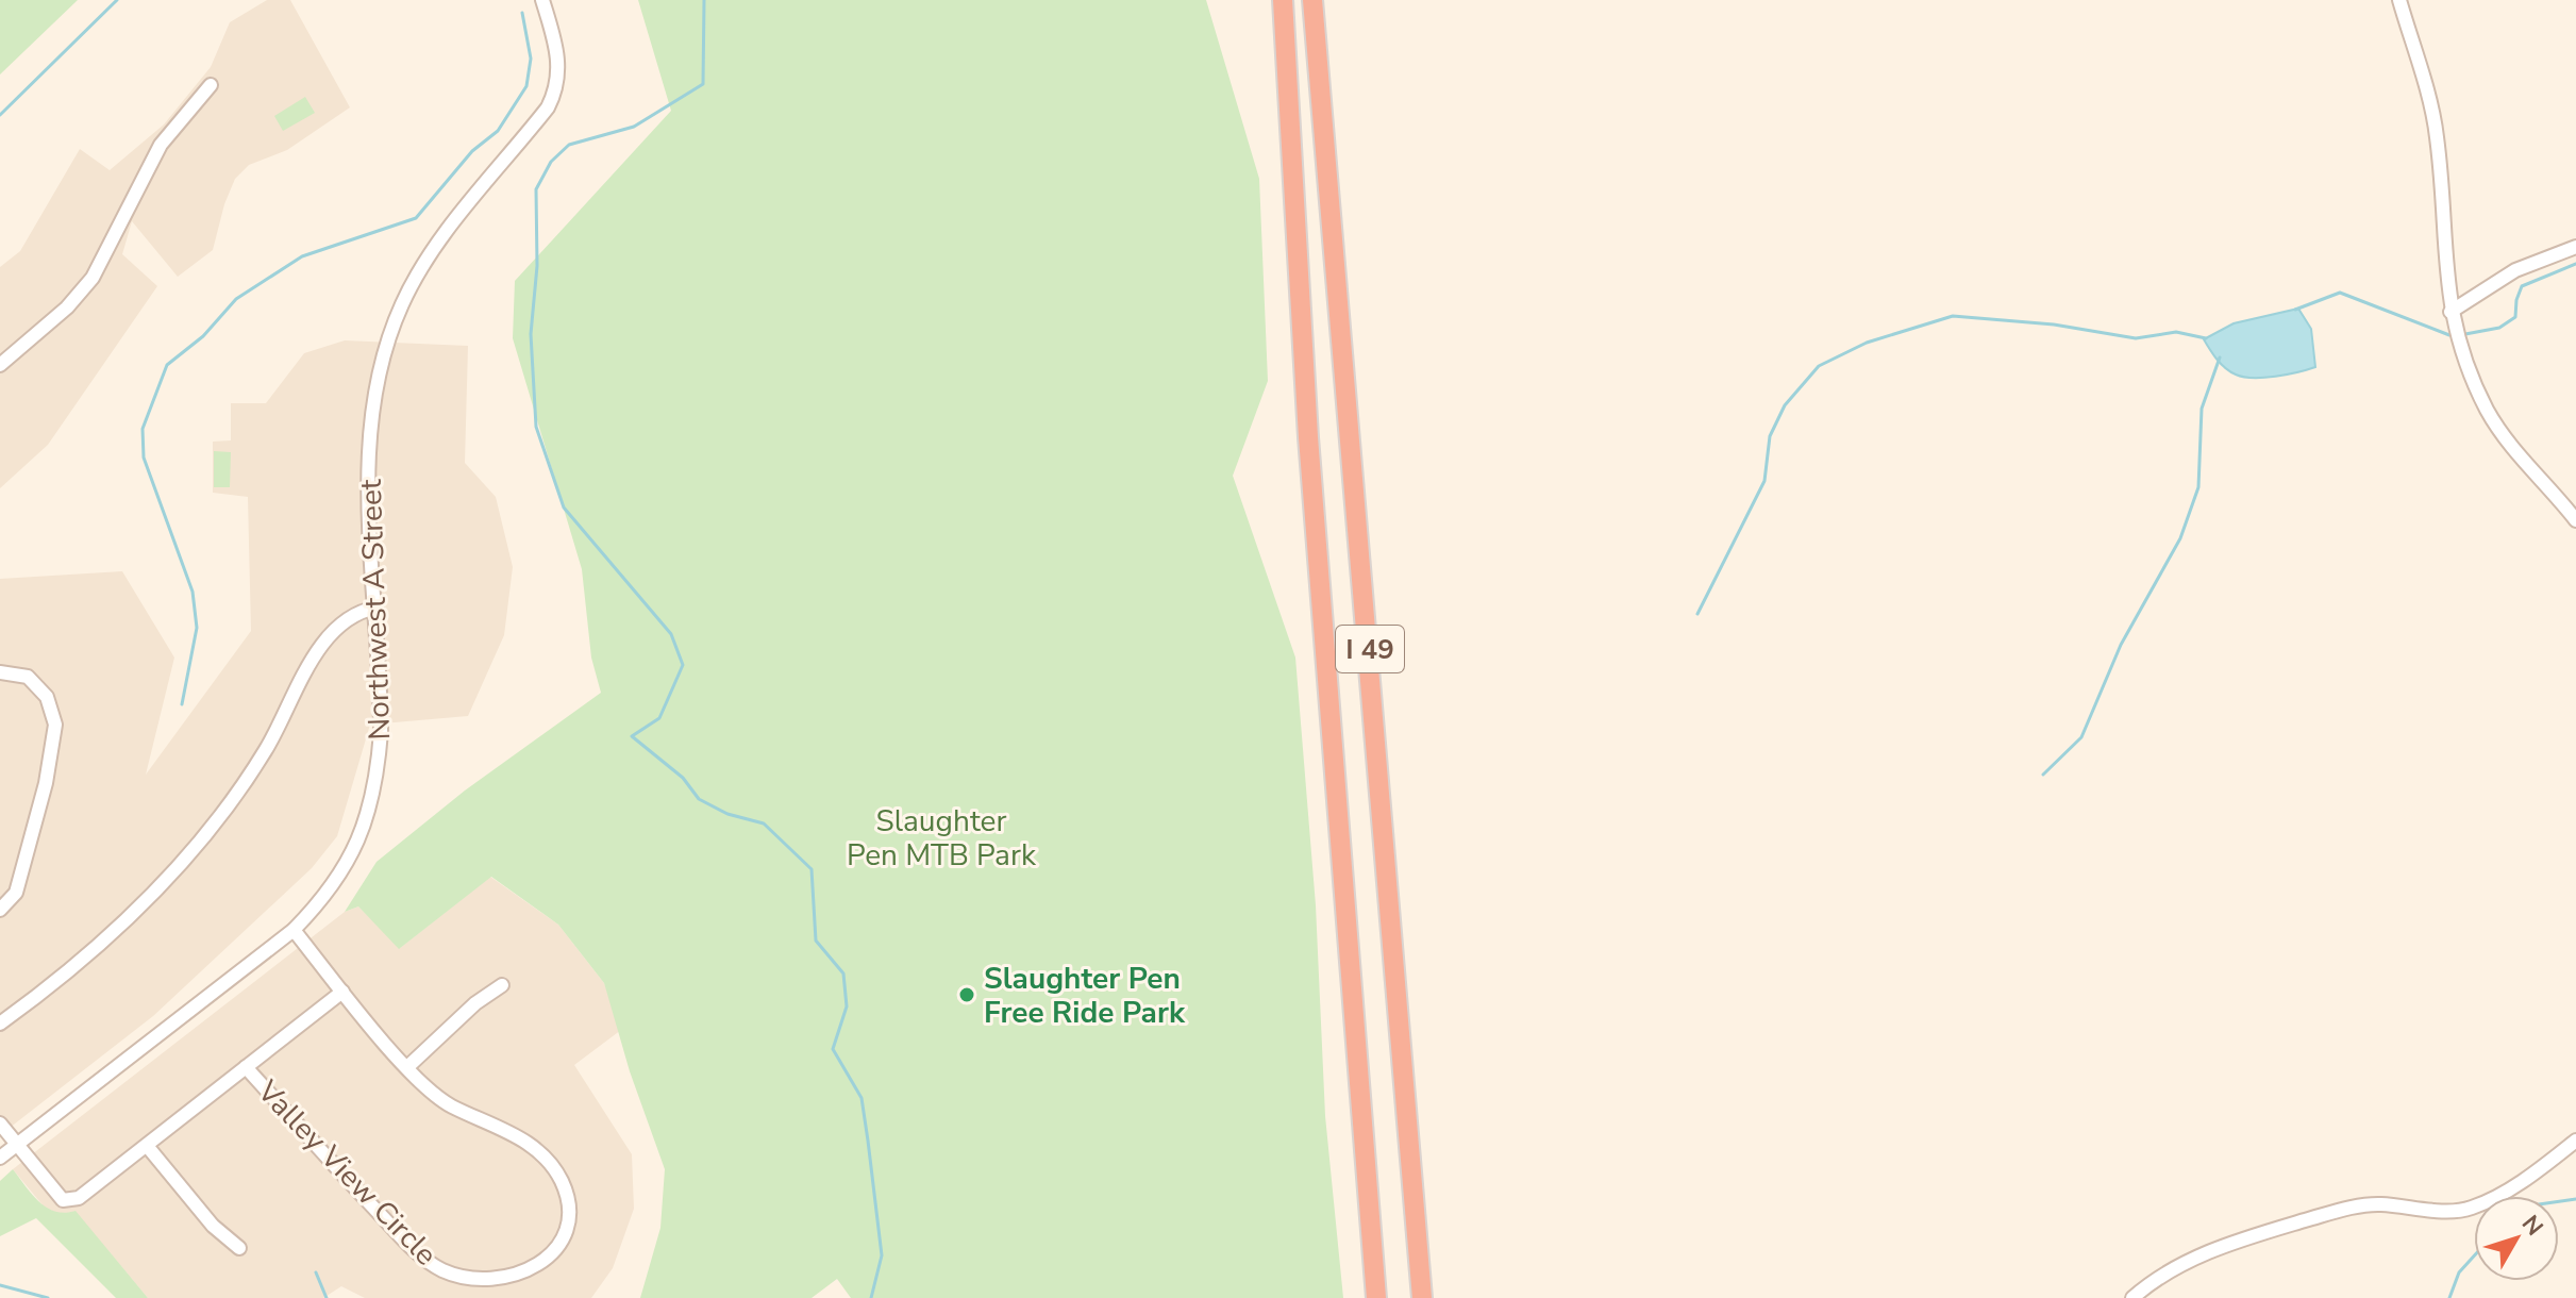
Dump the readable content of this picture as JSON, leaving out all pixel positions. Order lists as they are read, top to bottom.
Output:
{
  "streets": {
    "highway": ["I 49"],
    "street": ["Northwest A Street", "Valley View Circle"]
  },
  "crossings": [
    ["Northwest A Street", "Valley View Circle"]
  ],
  "parks": ["Slaughter Pen MTB Park"],
  "places": ["Slaughter Pen Free Ride Park"],
  "north": "top right"
}
